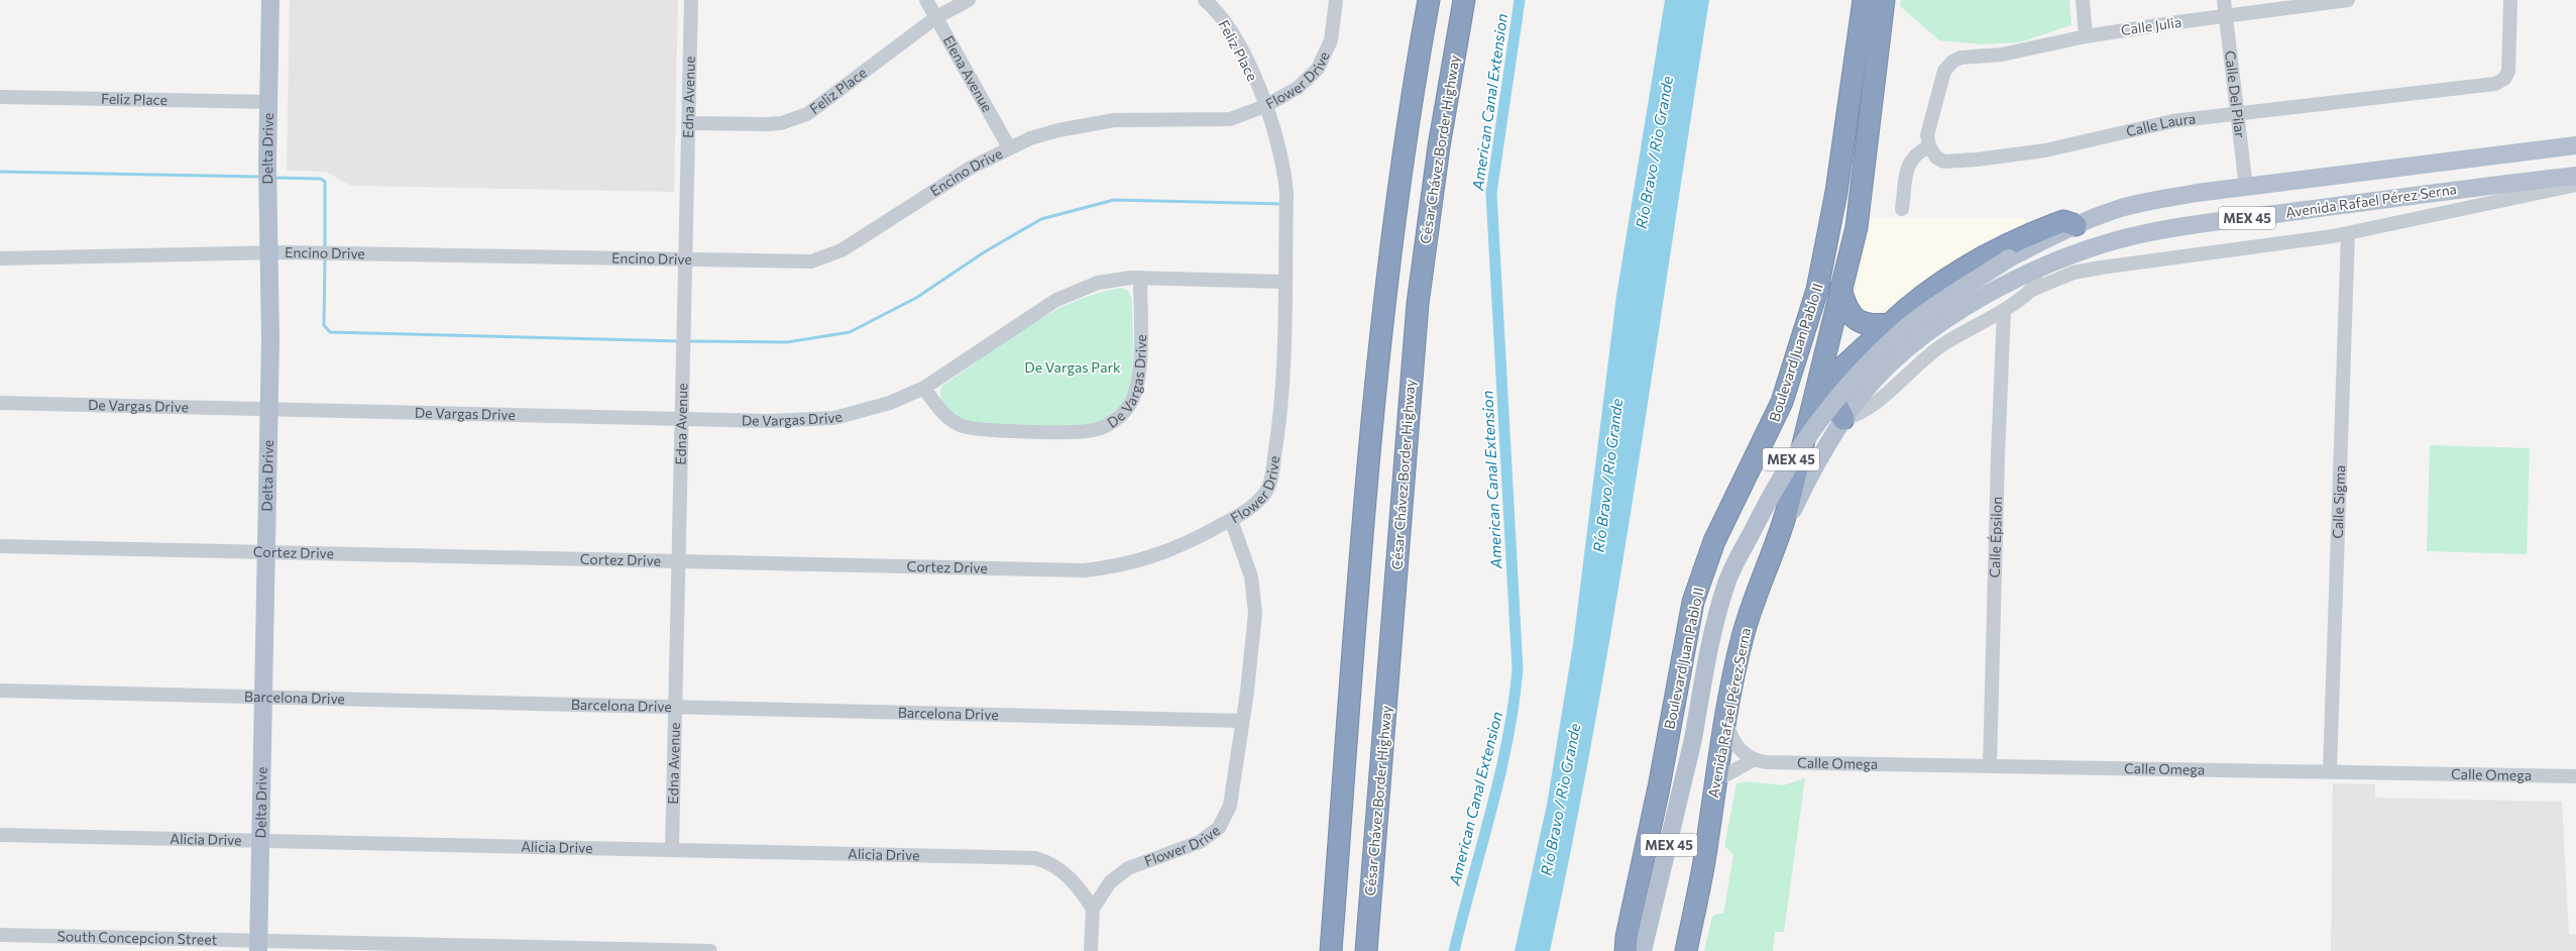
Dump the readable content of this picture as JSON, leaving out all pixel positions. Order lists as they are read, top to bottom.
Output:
{
  "streets": {
    "highway": [
      "César Chávez Border Highway",
      "Avenida Rafael Pérez Serna",
      "MEX 45",
      "Boulevard Juan Pablo II"
    ],
    "main road": ["Delta Drive"],
    "street": [
      "Calle Julia",
      "Feliz Place",
      "Elena Avenue",
      "Flower Drive",
      "Calle Del Pilar",
      "Edna Avenue",
      "Calle Laura",
      "Encino Drive",
      "De Vargas Drive",
      "Calle Sigma",
      "Calle Épsilon",
      "Cortez Drive",
      "Barcelona Drive",
      "Calle Omega",
      "Alicia Drive",
      "South Concepcion Street"
    ]
  },
  "crossings": [
    ["Calle Julia", "Calle Del Pilar"],
    ["Calle Julia", "Calle Laura"],
    ["Feliz Place", "Elena Avenue"],
    ["Feliz Place", "Flower Drive"],
    ["Feliz Place", "Edna Avenue"],
    ["Feliz Place", "Delta Drive"],
    ["Feliz Place", "Encino Drive"],
    ["Elena Avenue", "Encino Drive"],
    ["Flower Drive", "Encino Drive"],
    ["Flower Drive", "De Vargas Drive"],
    ["Flower Drive", "Cortez Drive"],
    ["Flower Drive", "Barcelona Drive"],
    ["Flower Drive", "Alicia Drive"],
    ["Calle Del Pilar", "Calle Laura"],
    ["Calle Del Pilar", "Avenida Rafael Pérez Serna"],
    ["Edna Avenue", "Encino Drive"],
    ["Edna Avenue", "De Vargas Drive"],
    ["Edna Avenue", "Cortez Drive"],
    ["Edna Avenue", "Barcelona Drive"],
    ["Edna Avenue", "Alicia Drive"],
    ["Delta Drive", "Encino Drive"],
    ["Delta Drive", "De Vargas Drive"],
    ["Delta Drive", "Cortez Drive"],
    ["Delta Drive", "Barcelona Drive"],
    ["Delta Drive", "Alicia Drive"],
    ["Delta Drive", "South Concepcion Street"],
    ["Avenida Rafael Pérez Serna", "Boulevard Juan Pablo II"],
    ["Calle Sigma", "Calle Omega"],
    ["Calle Épsilon", "Calle Omega"]
  ],
  "water": ["American Canal Extension", "Río Bravo / Rio Grande"],
  "parks": ["De Vargas Park"]
}
